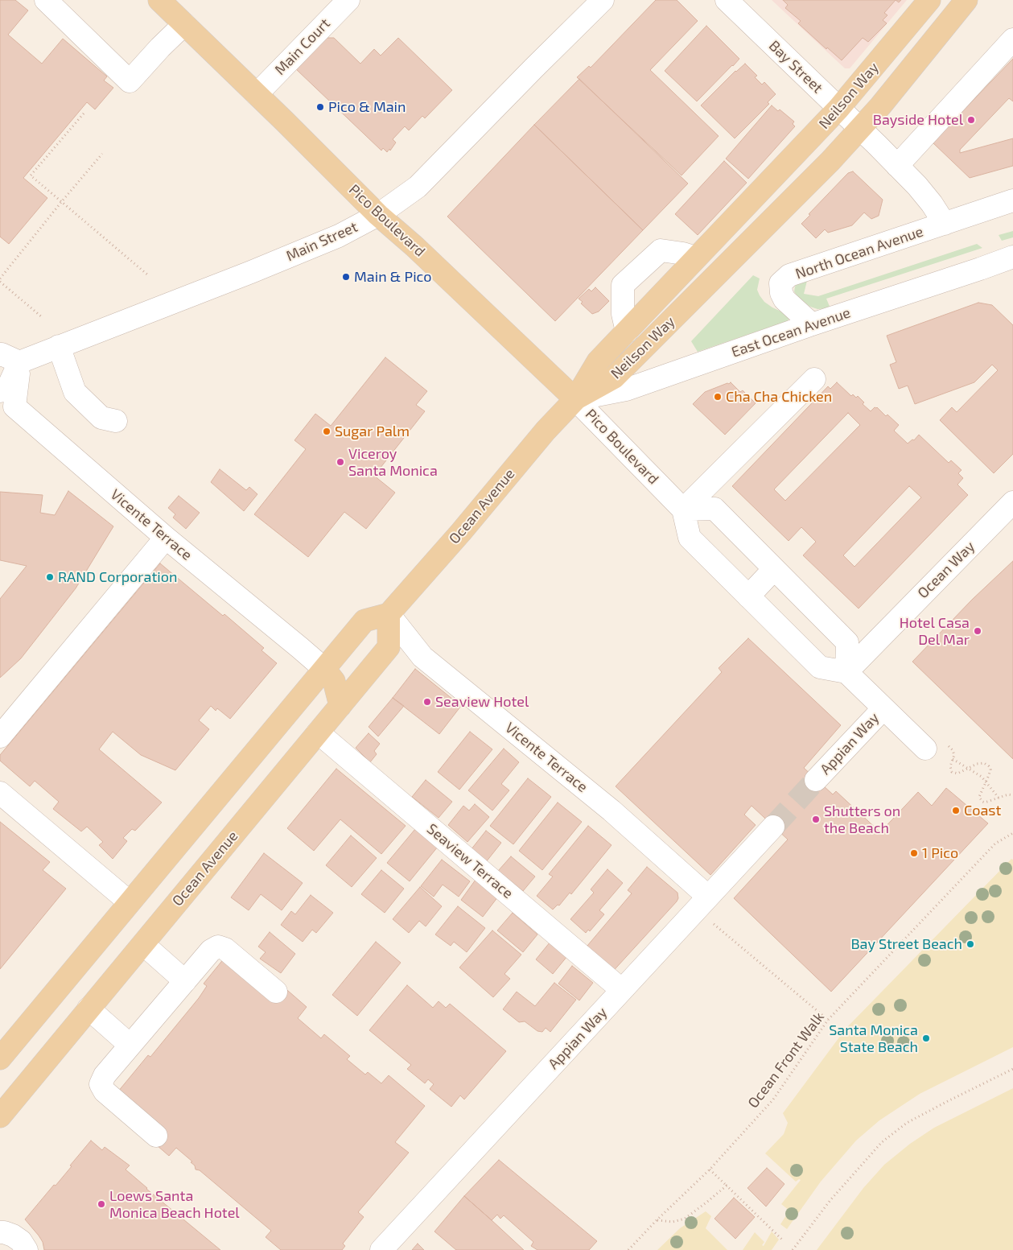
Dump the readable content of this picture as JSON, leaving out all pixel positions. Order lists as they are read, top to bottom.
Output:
{
  "streets": {
    "main road": ["Neilson Way", "Pico Boulevard", "Ocean Avenue"],
    "street": [
      "Main Court",
      "Bay Street",
      "Main Street",
      "North Ocean Avenue",
      "East Ocean Avenue",
      "Vicente Terrace",
      "Ocean Way",
      "Appian Way",
      "Seaview Terrace"
    ],
    "path": ["Ocean Front Walk"]
  },
  "crossings": [
    ["Main Court", "Pico Boulevard"],
    ["Bay Street", "Neilson Way"],
    ["Bay Street", "North Ocean Avenue"],
    ["Neilson Way", "Pico Boulevard"],
    ["Neilson Way", "East Ocean Avenue"],
    ["Neilson Way", "Ocean Avenue"],
    ["Pico Boulevard", "Main Street"],
    ["Pico Boulevard", "East Ocean Avenue"],
    ["Pico Boulevard", "Ocean Avenue"],
    ["Main Street", "Vicente Terrace"],
    ["North Ocean Avenue", "East Ocean Avenue"],
    ["East Ocean Avenue", "Ocean Avenue"],
    ["Ocean Avenue", "Vicente Terrace"],
    ["Ocean Avenue", "Seaview Terrace"],
    ["Vicente Terrace", "Appian Way"],
    ["Appian Way", "Seaview Terrace"]
  ],
  "places": [
    "Pico & Main",
    "Bayside Hotel",
    "Main & Pico",
    "Cha Cha Chicken",
    "Sugar Palm",
    "Viceroy Santa Monica",
    "RAND Corporation",
    "Hotel Casa Del Mar",
    "Seaview Hotel",
    "Coast",
    "Shutters on the Beach",
    "1 Pico",
    "Bay Street Beach",
    "Santa Monica State Beach",
    "Loews Santa Monica Beach Hotel"
  ]
}
